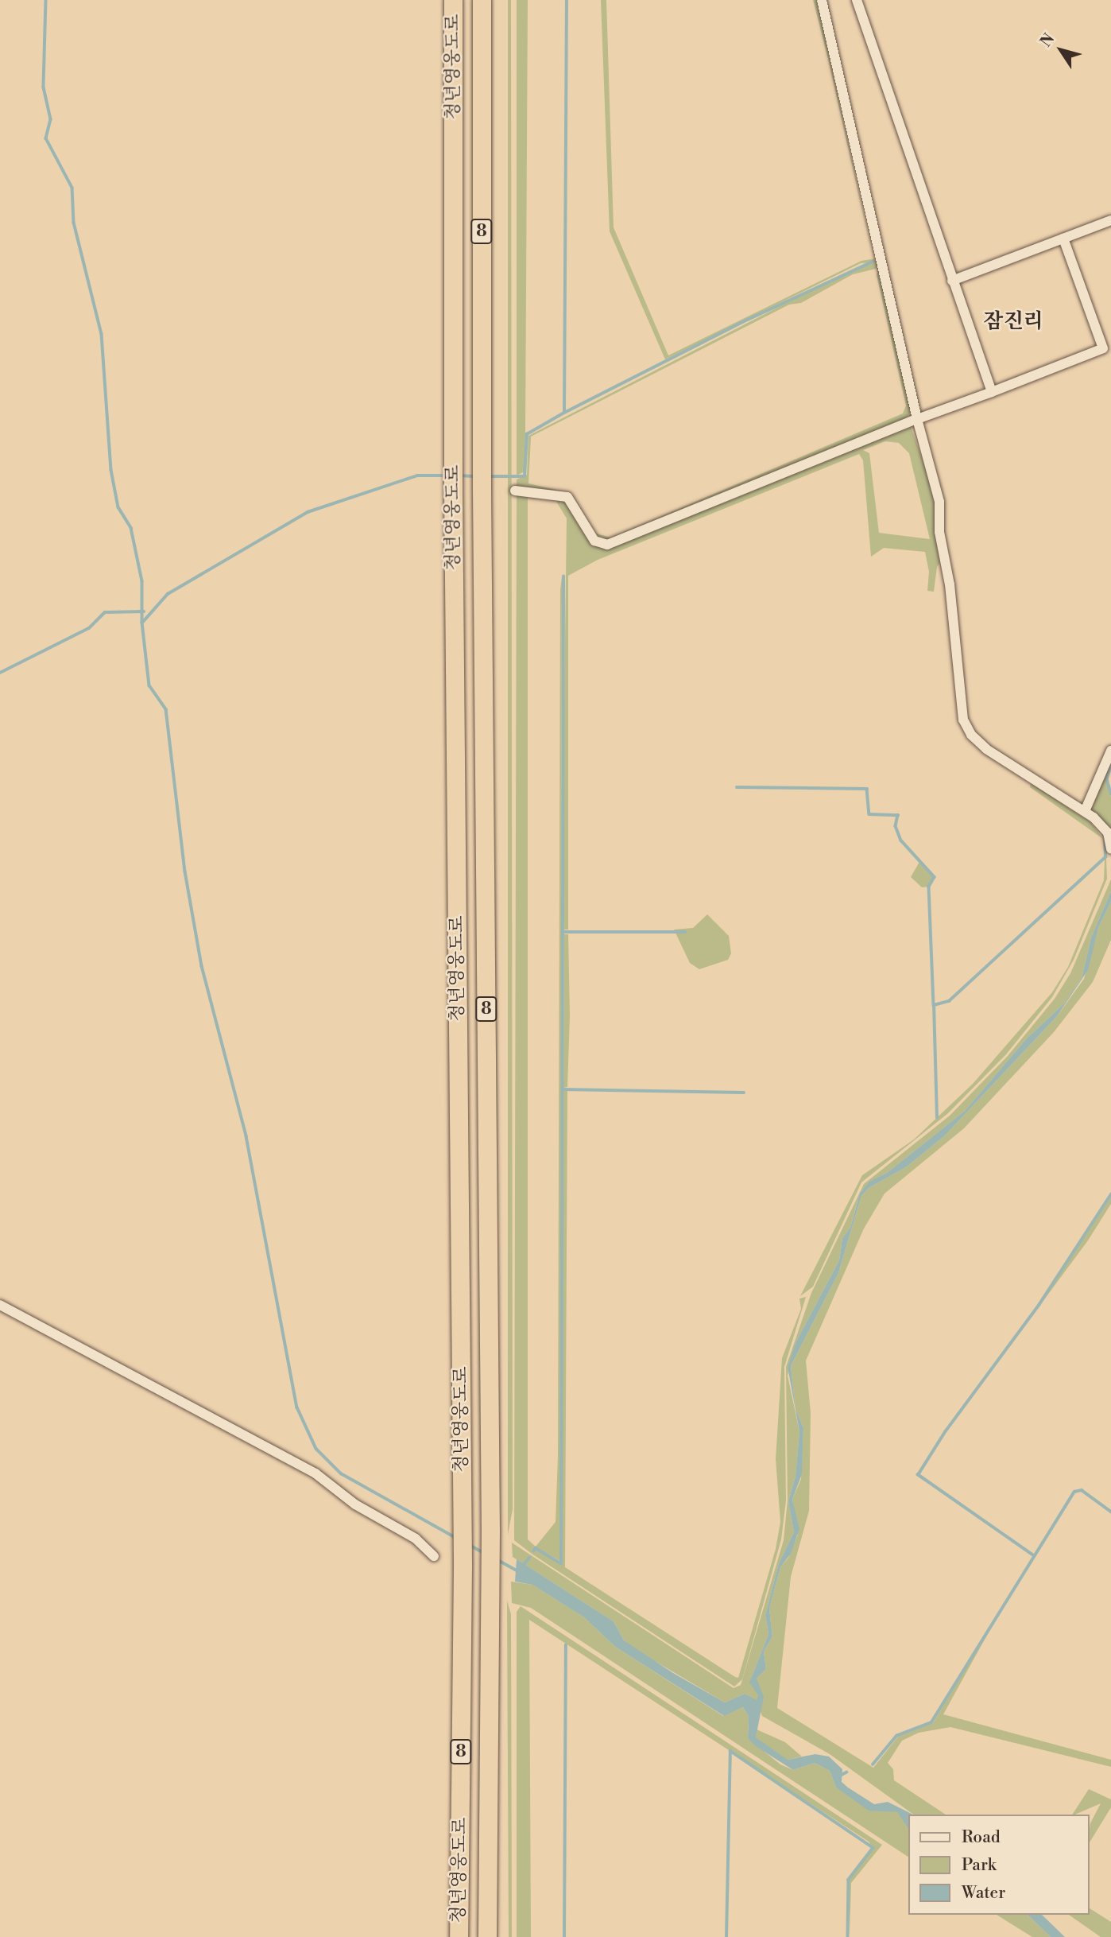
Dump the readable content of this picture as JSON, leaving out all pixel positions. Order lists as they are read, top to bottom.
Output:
{
  "streets": {
    "highway": ["청년영웅도로", "8"]
  },
  "districts": ["잠진리"],
  "legend": ["Road", "Park", "Water"],
  "north": "top left"
}
